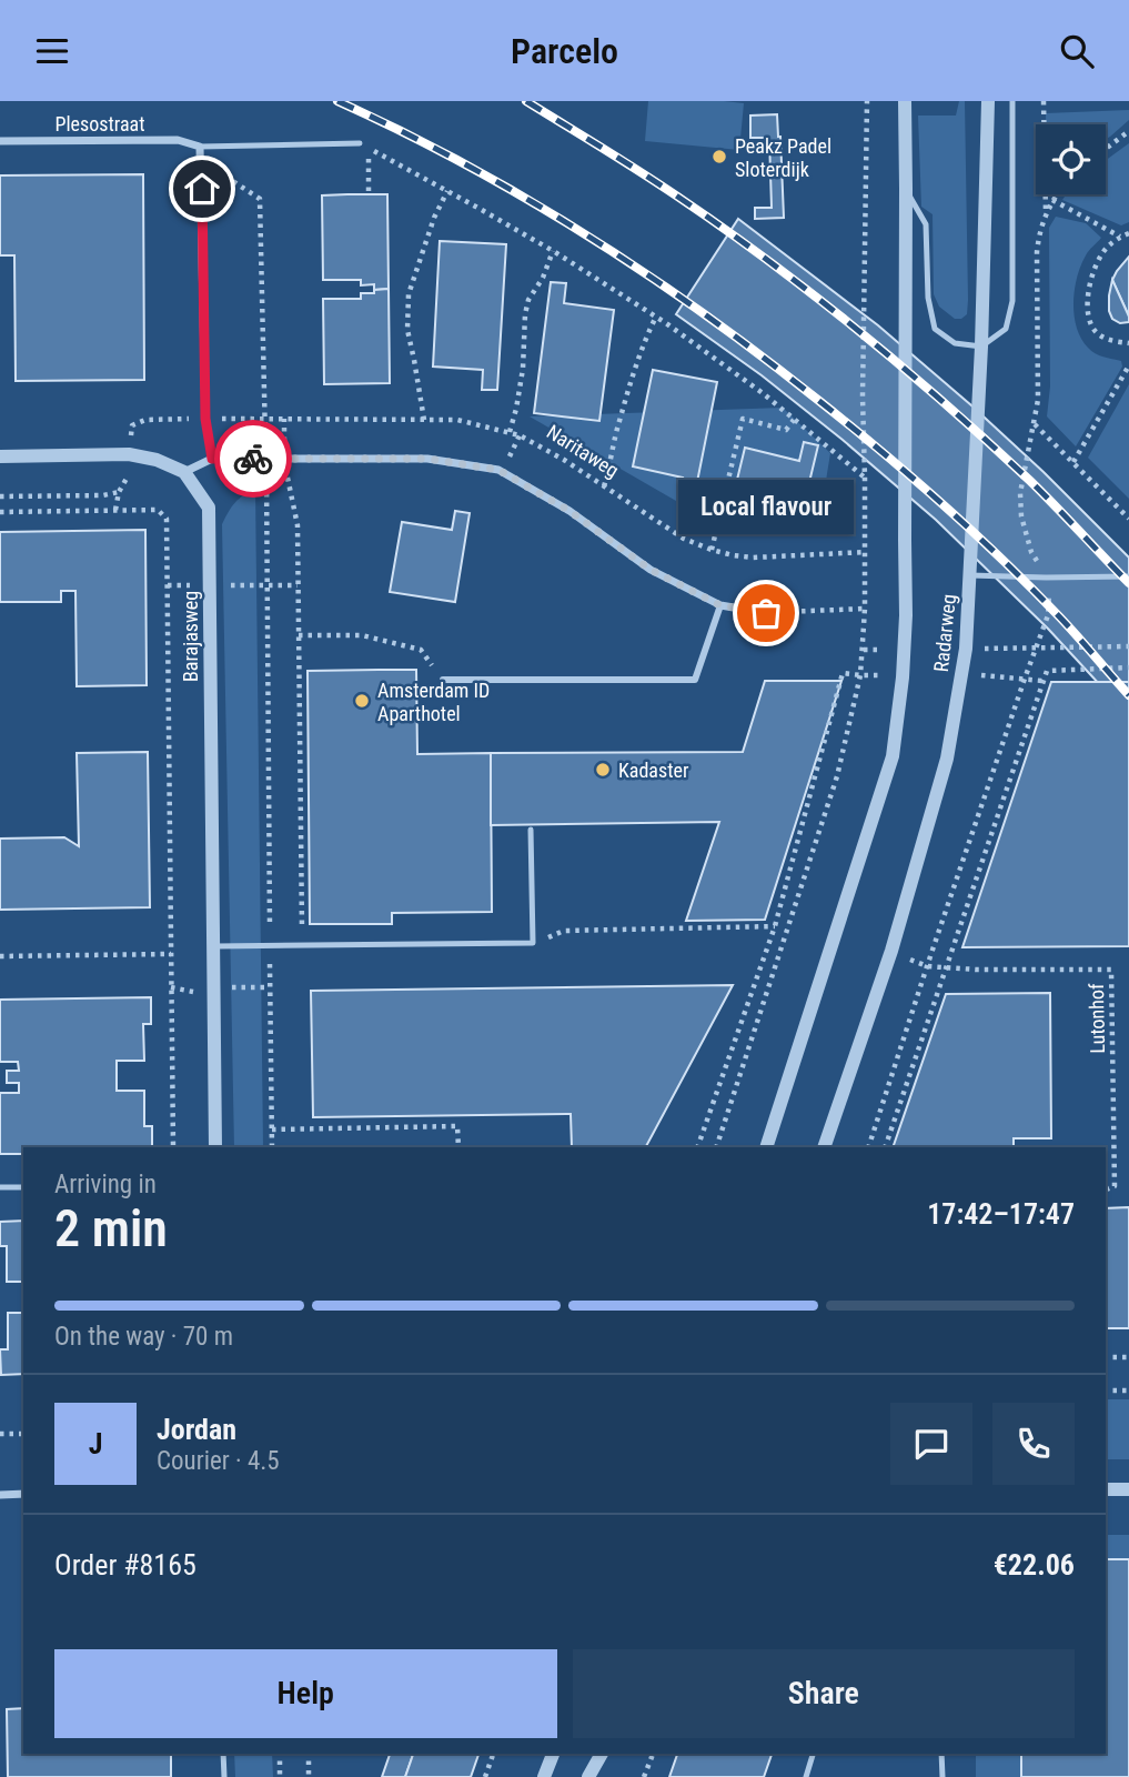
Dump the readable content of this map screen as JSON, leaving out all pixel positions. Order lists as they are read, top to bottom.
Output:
{
  "streets": {
    "street": ["Plesostraat", "Radarweg", "Barajasweg"],
    "path": ["Naritaweg", "Lutonhof"]
  },
  "crossings": [
    ["Radarweg", "Lutonhof"]
  ],
  "places": [
    "Peakz Padel Sloterdijk",
    "Local flavour",
    "Amsterdam ID Aparthotel",
    "Kadaster"
  ],
  "page": {
    "header": "Parcelo",
    "bubble": "Local flavour",
    "heading": ["2 min", "Arriving in", "17:42–17:47"],
    "panel": [
      "Jordan",
      "Courier · 4.5",
      "Order #8165",
      "€22.06"
    ],
    "bar": "On the way · 70 m",
    "round": "J",
    "buttons": ["Help", "Share"]
  }
}
